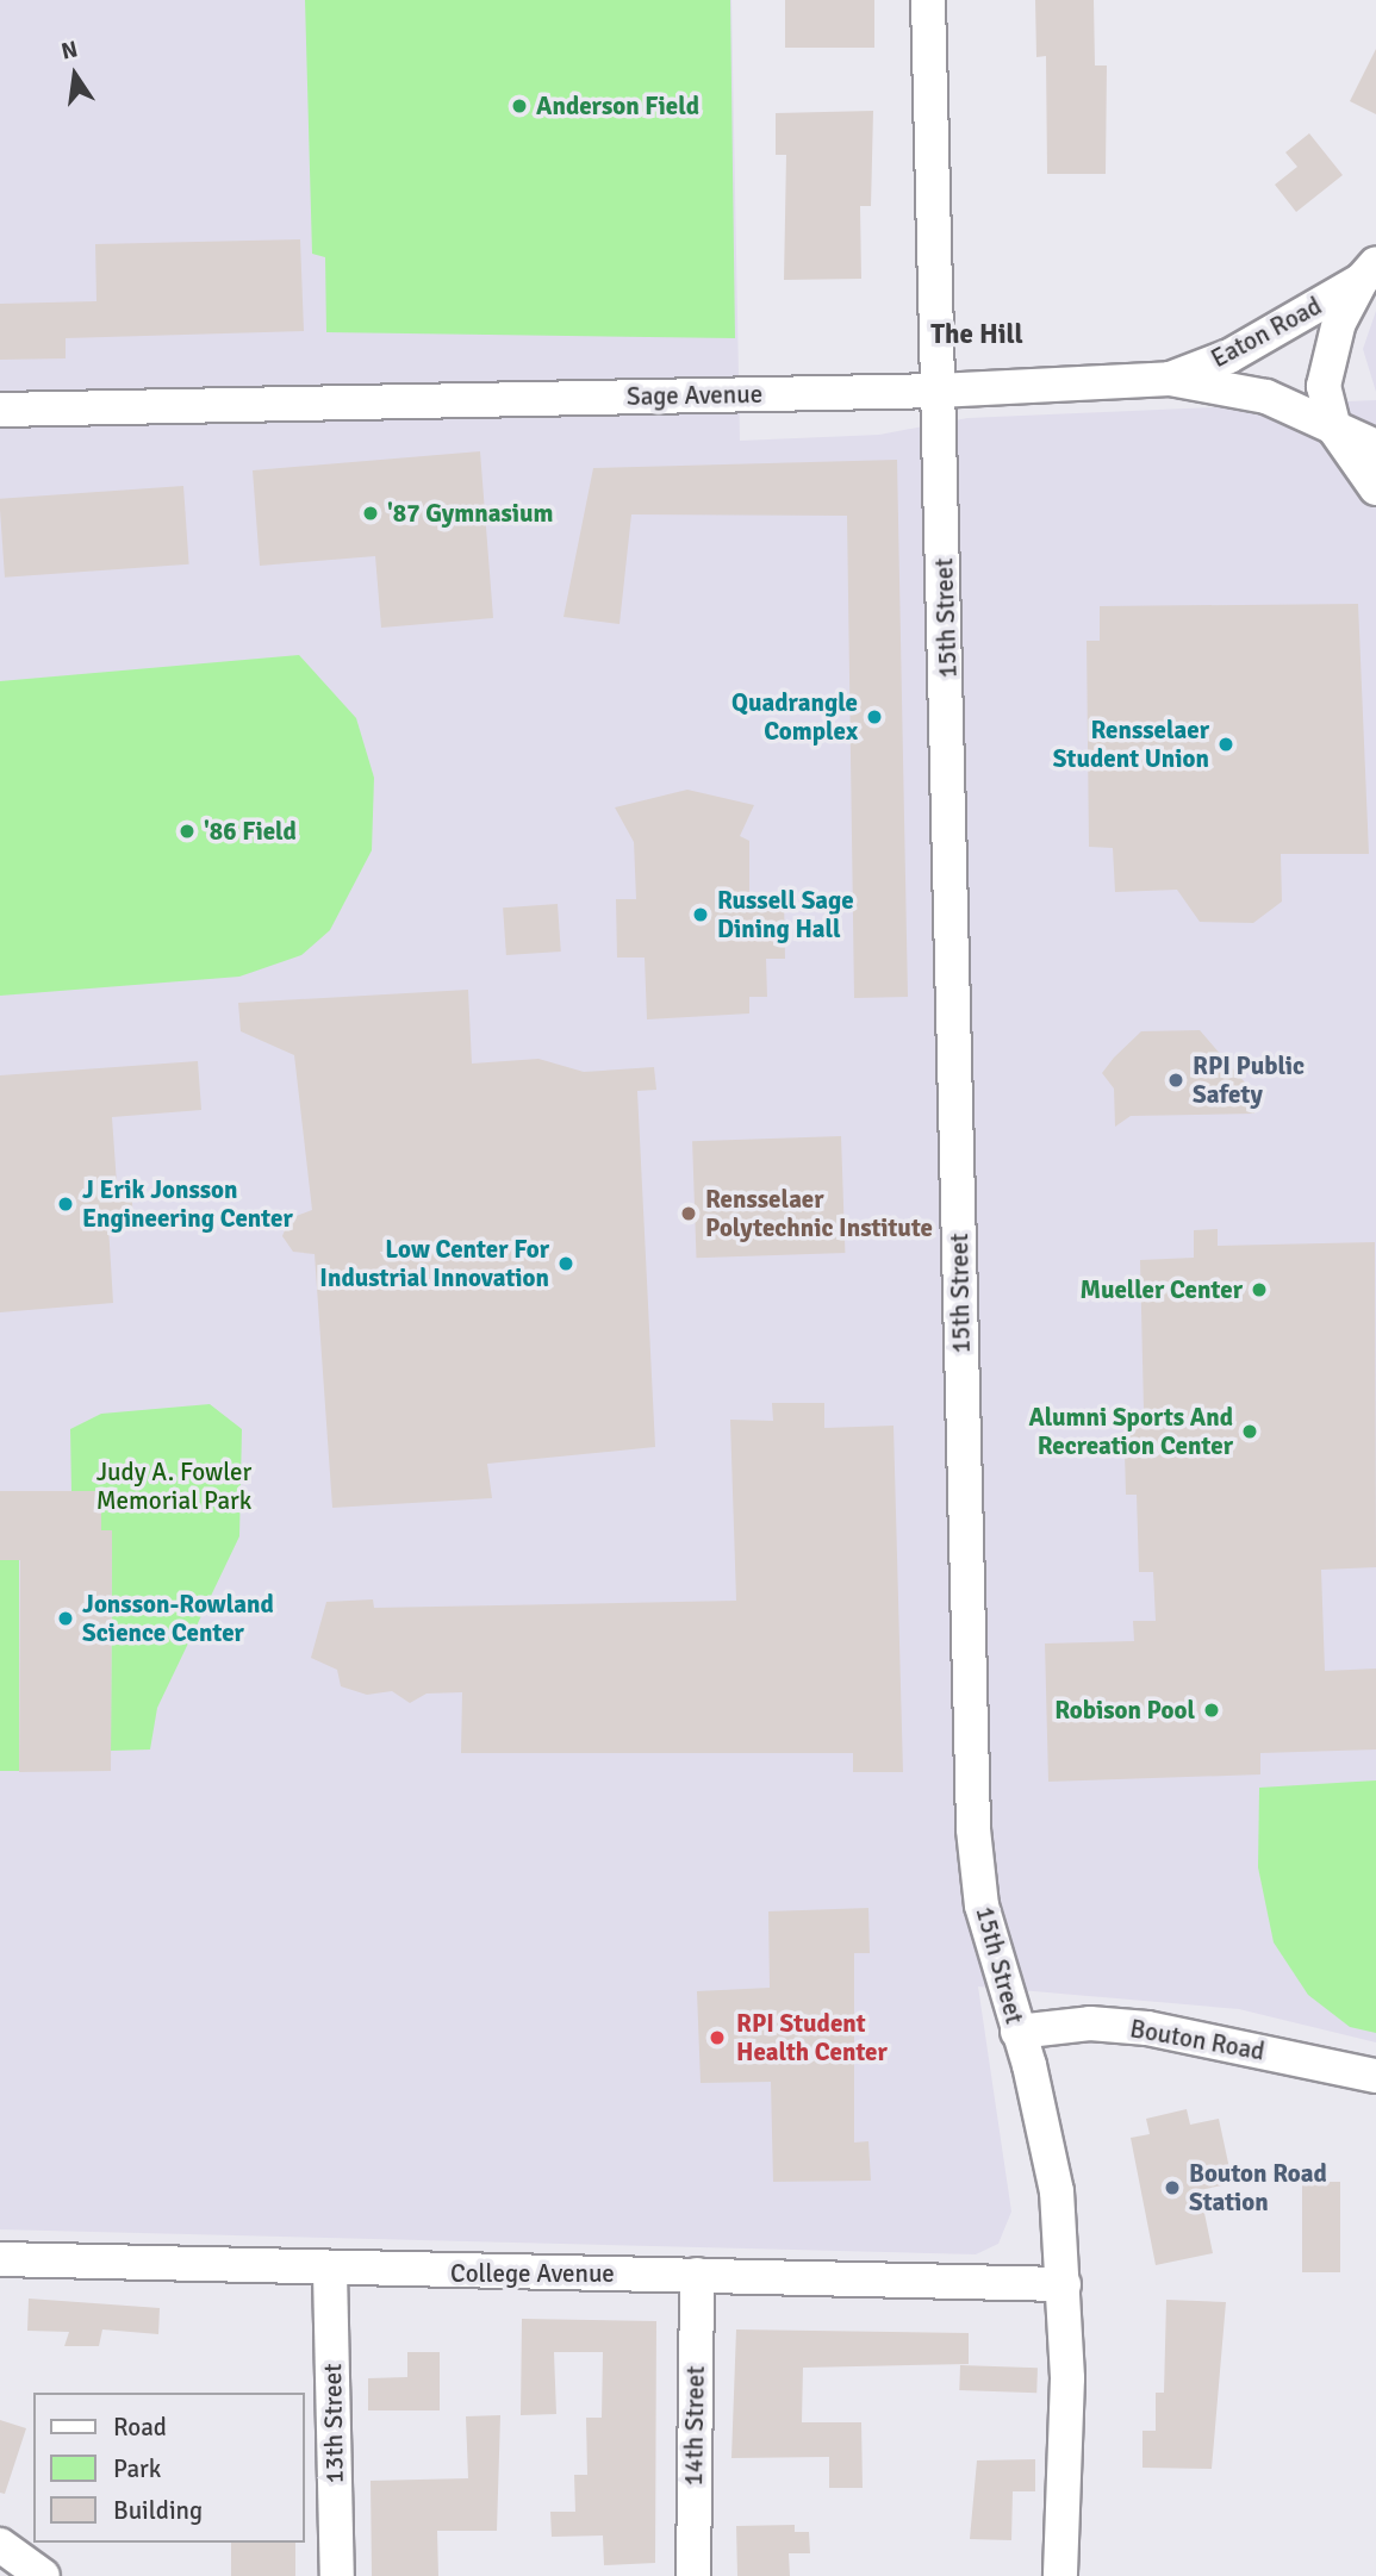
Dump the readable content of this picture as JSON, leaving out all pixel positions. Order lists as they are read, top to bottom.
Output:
{
  "streets": {
    "street": [
      "Eaton Road",
      "Sage Avenue",
      "15th Street",
      "Bouton Road",
      "College Avenue",
      "13th Street",
      "14th Street"
    ]
  },
  "crossings": [
    ["Eaton Road", "Sage Avenue"],
    ["Sage Avenue", "15th Street"],
    ["15th Street", "Bouton Road"],
    ["15th Street", "College Avenue"],
    ["College Avenue", "13th Street"],
    ["College Avenue", "14th Street"]
  ],
  "districts": ["The Hill"],
  "parks": ["Judy A. Fowler Memorial Park"],
  "places": [
    "Anderson Field",
    "'87 Gymnasium",
    "Quadrangle Complex",
    "Rensselaer Student Union",
    "'86 Field",
    "Russell Sage Dining Hall",
    "RPI Public Safety",
    "J Erik Jonsson Engineering Center",
    "Rensselaer Polytechnic Institute",
    "Low Center For Industrial Innovation",
    "Mueller Center",
    "Alumni Sports And Recreation Center",
    "Jonsson-Rowland Science Center",
    "Robison Pool",
    "RPI Student Health Center",
    "Bouton Road Station"
  ],
  "legend": ["Road", "Park", "Building"],
  "north": "top"
}
